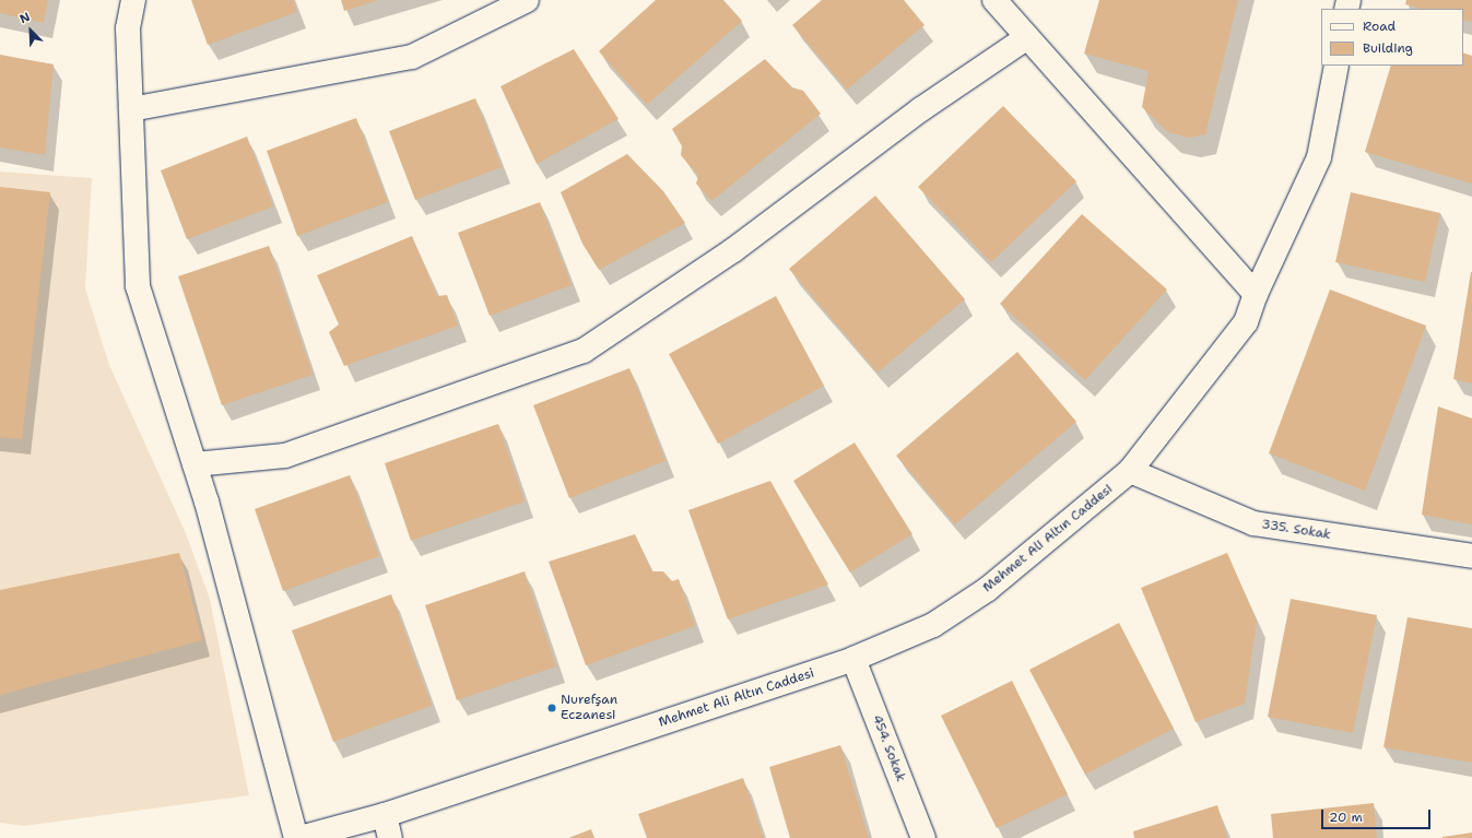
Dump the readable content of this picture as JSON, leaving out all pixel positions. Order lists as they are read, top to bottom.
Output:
{
  "streets": {
    "street": ["335. Sokak", "Mehmet Ali Altın Caddesi", "454. Sokak"]
  },
  "crossings": [
    ["335. Sokak", "Mehmet Ali Altın Caddesi"],
    ["Mehmet Ali Altın Caddesi", "454. Sokak"]
  ],
  "places": ["Nurefşan Eczanesi"],
  "legend": ["Road", "Building"],
  "scale_bar": "20 m",
  "north": "top left"
}
